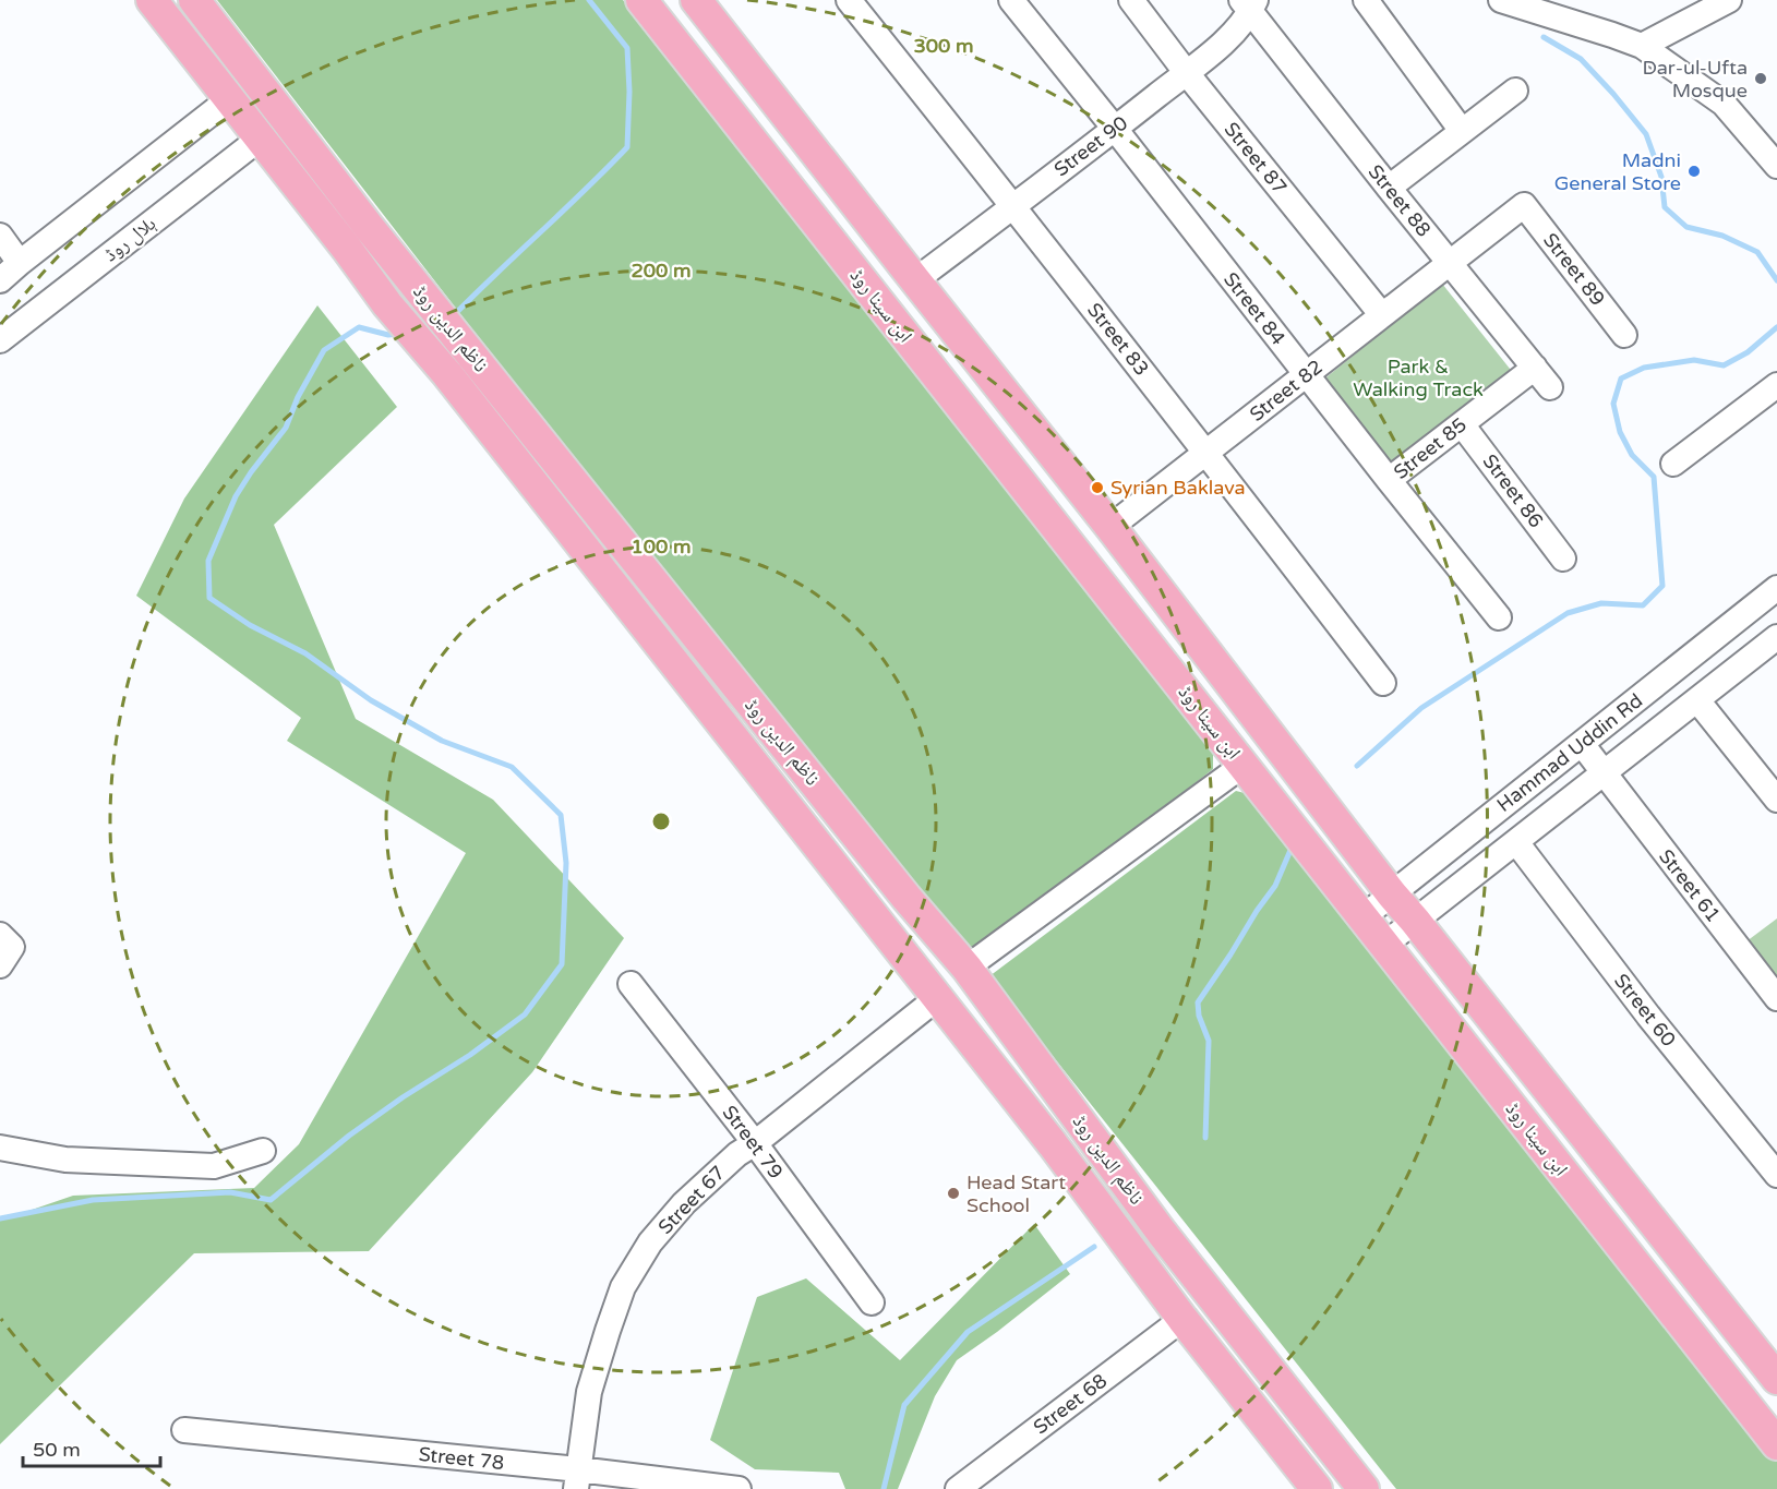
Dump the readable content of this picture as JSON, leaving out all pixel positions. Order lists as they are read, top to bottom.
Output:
{
  "streets": {
    "main road": ["ابن سینا روڈ", "ناظم الدین روڈ"],
    "street": [
      "Street 90",
      "Street 87",
      "Street 88",
      "ہلال روڈ",
      "Street 89",
      "Street 84",
      "Street 83",
      "Street 82",
      "Street 85",
      "Street 86",
      "Hammad Uddin Rd",
      "Street 61",
      "Street 60",
      "Street 79",
      "Street 67",
      "Street 68",
      "Street 78"
    ]
  },
  "crossings": [
    ["Street 90", "Street 87"],
    ["Street 90", "Street 88"],
    ["Street 90", "ابن سینا روڈ"],
    ["Street 90", "Street 84"],
    ["Street 90", "Street 83"],
    ["Street 87", "Street 82"],
    ["Street 88", "Street 82"],
    ["Street 88", "Street 85"],
    ["ہلال روڈ", "ناظم الدین روڈ"],
    ["Street 89", "Street 82"],
    ["ابن سینا روڈ", "Street 82"],
    ["ابن سینا روڈ", "Hammad Uddin Rd"],
    ["Street 84", "Street 82"],
    ["Street 84", "Street 85"],
    ["ناظم الدین روڈ", "Street 67"],
    ["ناظم الدین روڈ", "Street 68"],
    ["Street 83", "Street 82"],
    ["Street 85", "Street 86"],
    ["Hammad Uddin Rd", "Street 61"],
    ["Hammad Uddin Rd", "Street 60"],
    ["Street 79", "Street 67"],
    ["Street 67", "Street 78"]
  ],
  "parks": ["Park & Walking Track"],
  "places": [
    "Dar-ul-Ufta Mosque",
    "Madni General Store",
    "Syrian Baklava",
    "Head Start School"
  ],
  "scale_bar": "50 m",
  "rings": ["300 m", "200 m", "100 m"]
}
